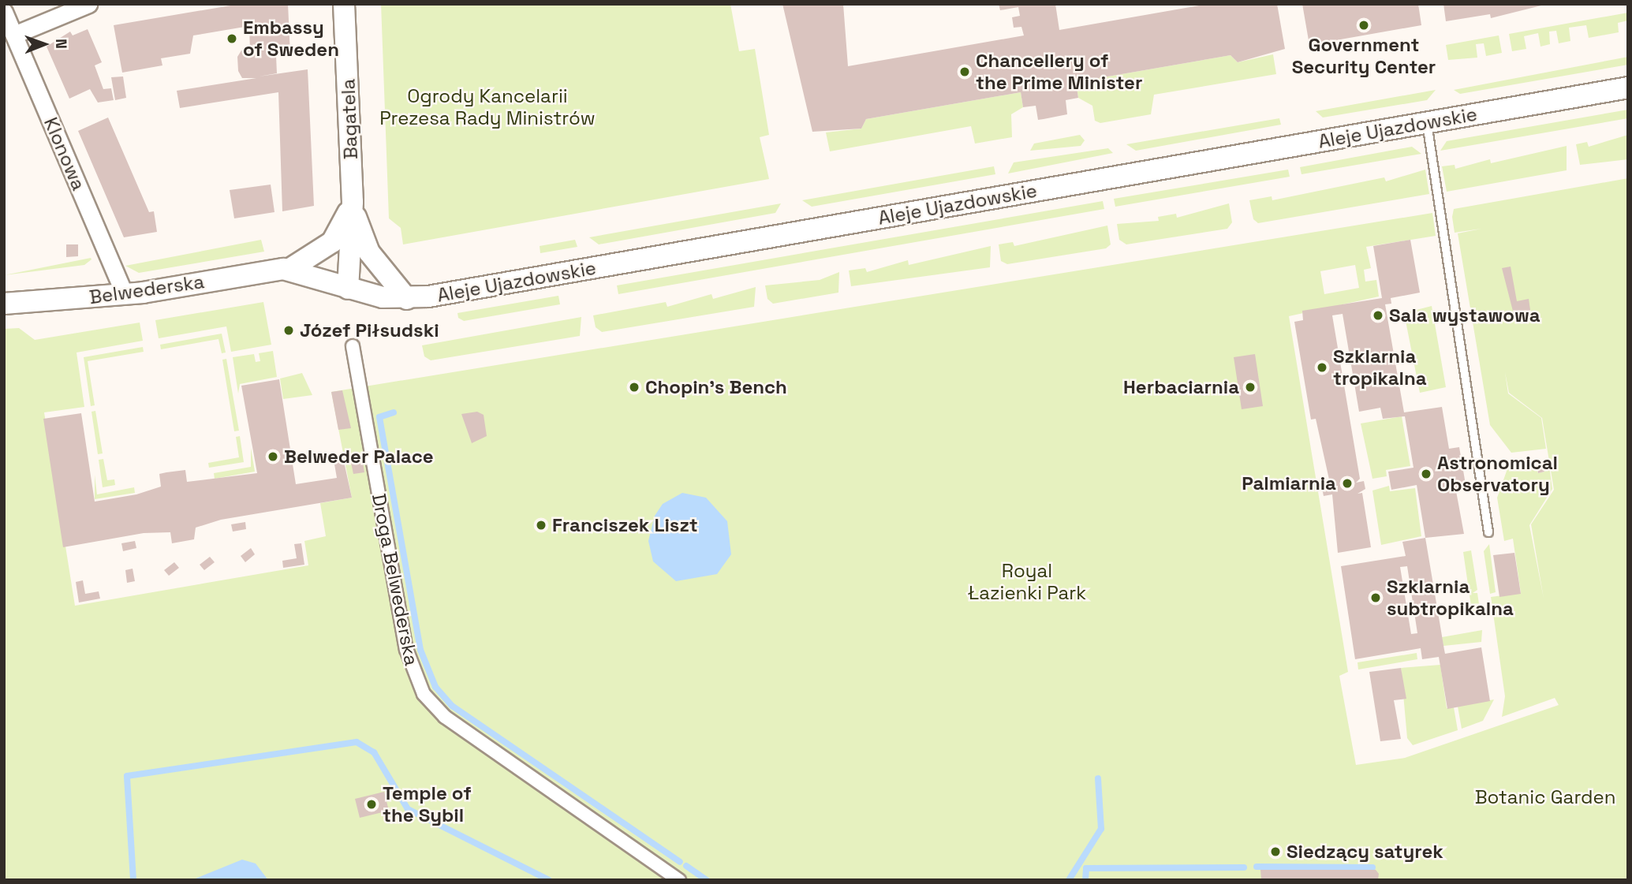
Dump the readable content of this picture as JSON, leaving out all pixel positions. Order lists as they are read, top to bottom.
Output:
{
  "streets": {
    "street": [
      "Bagatela",
      "Aleje Ujazdowskie",
      "Klonowa",
      "Belwederska",
      "Droga Belwederska"
    ]
  },
  "crossings": [
    ["Bagatela", "Aleje Ujazdowskie"],
    ["Aleje Ujazdowskie", "Belwederska"],
    ["Klonowa", "Belwederska"]
  ],
  "parks": ["Ogrody Kancelarii Prezesa Rady Ministrów", "Royal Łazienki Park", "Botanic Garden"],
  "places": [
    "Government Security Center",
    "Embassy of Sweden",
    "Chancellery of the Prime Minister",
    "Sala wystawowa",
    "Józef Piłsudski",
    "Szklarnia tropikalna",
    "Chopin's Bench",
    "Herbaciarnia",
    "Belweder Palace",
    "Astronomical Observatory",
    "Palmiarnia",
    "Franciszek Liszt",
    "Szklarnia subtropikalna",
    "Temple of the Sybil",
    "Siedzący satyrek"
  ],
  "north": "right"
}
